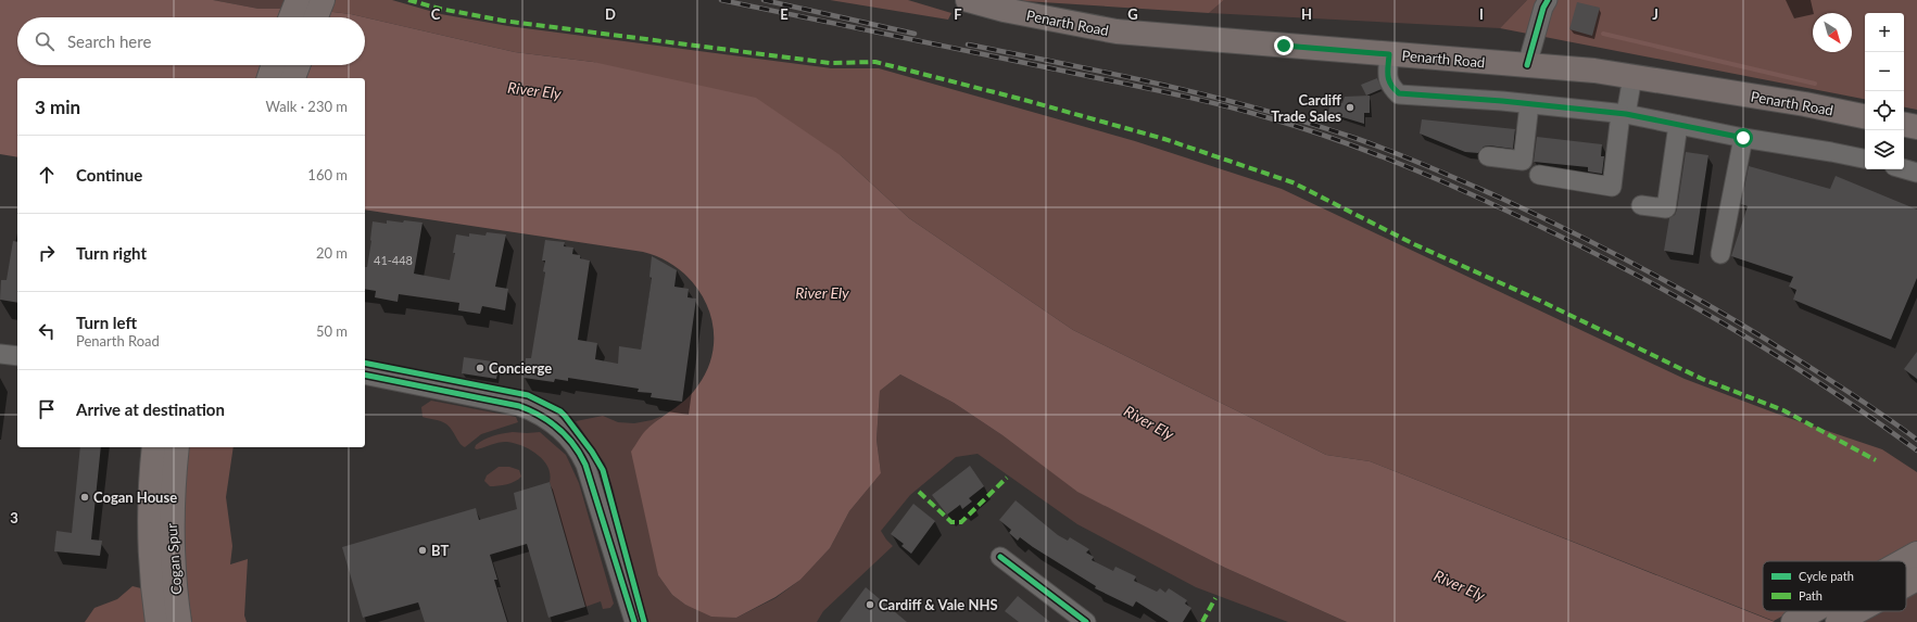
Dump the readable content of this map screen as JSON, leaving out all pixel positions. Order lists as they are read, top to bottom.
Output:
{
  "streets": {
    "main road": ["Penarth Road", "Cogan Spur"]
  },
  "water": ["River Ely"],
  "places": [
    "Cardiff Trade Sales",
    "Concierge",
    "Cogan House",
    "BT",
    "Cardiff & Vale NHS"
  ],
  "house_numbers": ["41-448"],
  "legend": ["Cycle path", "Path"],
  "north": "bottom right",
  "page": {
    "map_buttons": ["+", "−"],
    "search": "Search here",
    "heading": ["3 min", "Walk · 230 m"],
    "list": [
      ["Continue", "160 m"],
      ["Turn right", "20 m"],
      ["Turn left", "Penarth Road", "50 m"],
      "Arrive at destination"
    ]
  },
  "grid": {
    "columns": [
      "C",
      "D",
      "E",
      "F",
      "G",
      "H",
      "I",
      "J"
    ],
    "rows": ["3"]
  }
}
